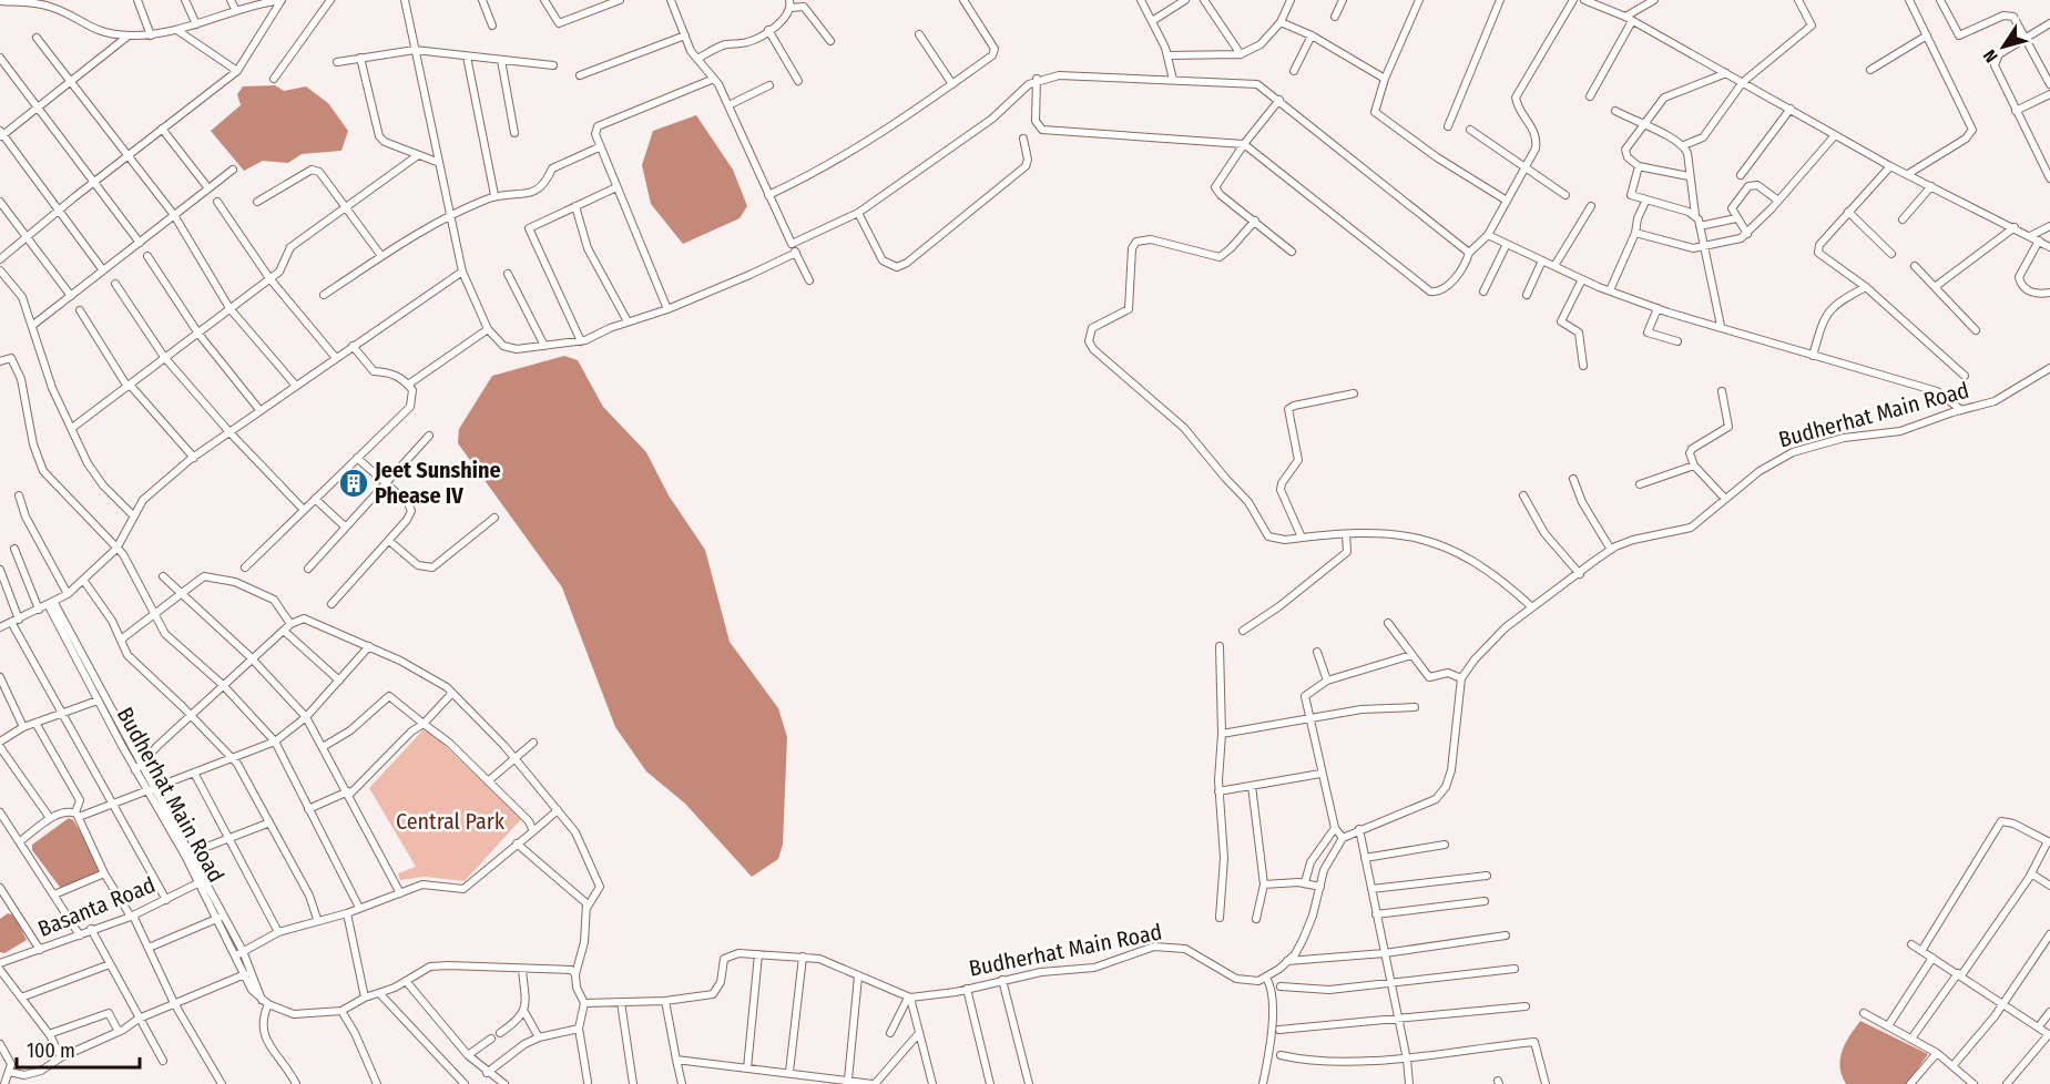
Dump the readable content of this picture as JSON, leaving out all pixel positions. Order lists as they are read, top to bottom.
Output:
{
  "streets": {
    "street": ["Budherhat Main Road", "Basanta Road"]
  },
  "crossings": [
    ["Budherhat Main Road", "Basanta Road"]
  ],
  "parks": ["Central Park"],
  "places": {
    "building": ["Jeet Sunshine Phease IV"]
  },
  "scale_bar": "100 m",
  "north": "bottom left"
}
